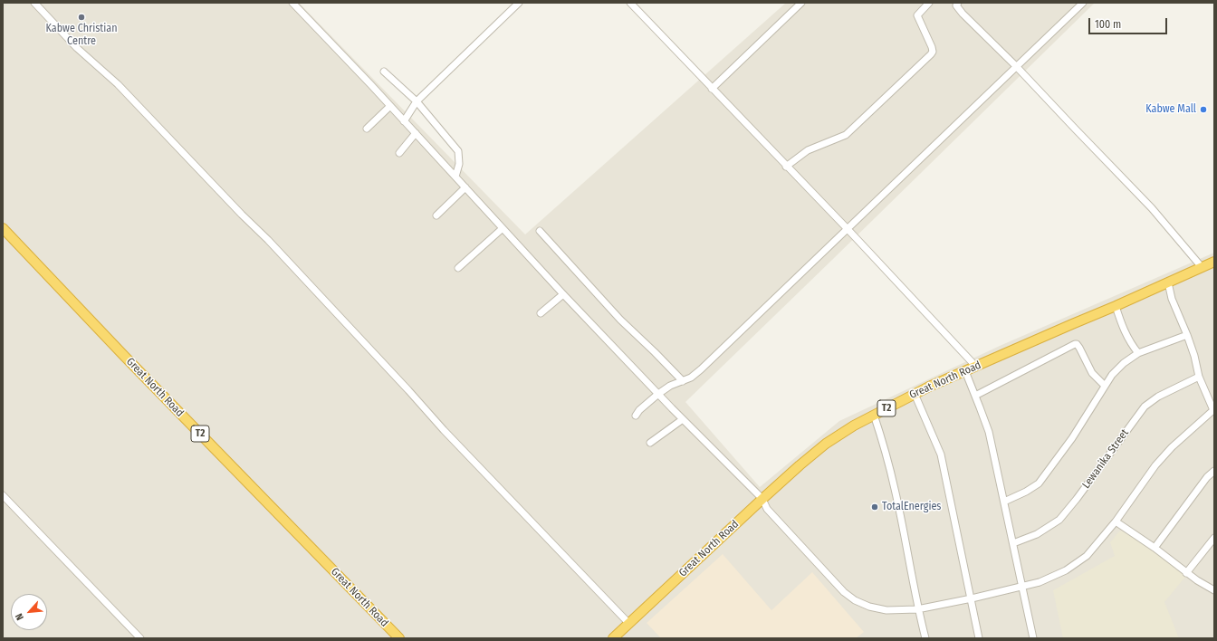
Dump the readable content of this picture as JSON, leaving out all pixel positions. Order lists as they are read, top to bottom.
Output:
{
  "streets": {
    "highway": ["Great North Road", "T2"],
    "street": ["Lewanika Street"]
  },
  "places": ["Kabwe Christian Centre", "Kabwe Mall", "TotalEnergies"],
  "scale_bar": "100 m",
  "north": "bottom left"
}
